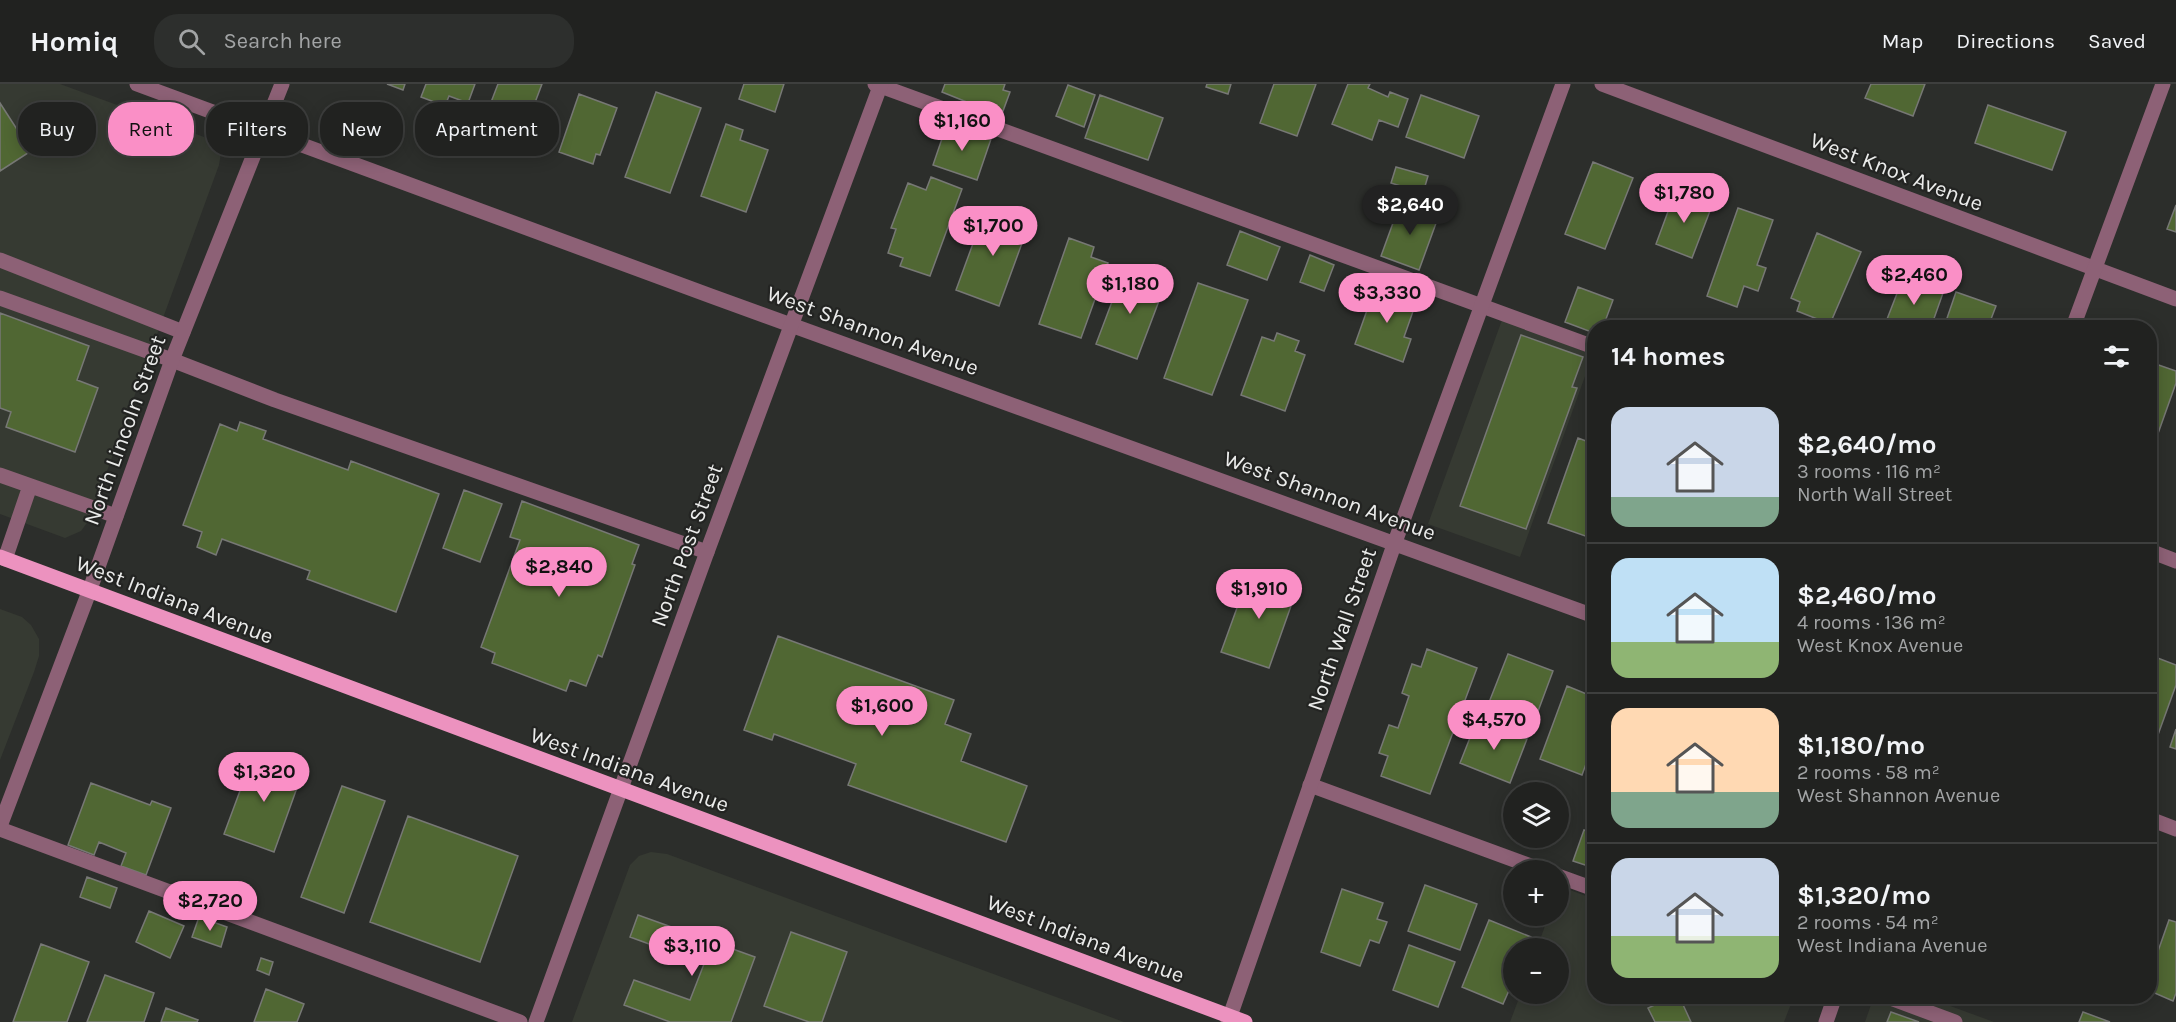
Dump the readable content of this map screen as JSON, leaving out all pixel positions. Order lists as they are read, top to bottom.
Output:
{
  "streets": {
    "main road": ["West Indiana Avenue"],
    "street": [
      "West Knox Avenue",
      "West Shannon Avenue",
      "North Lincoln Street",
      "North Post Street",
      "North Wall Street"
    ]
  },
  "crossings": [
    ["West Shannon Avenue", "North Post Street"],
    ["West Shannon Avenue", "North Wall Street"],
    ["North Lincoln Street", "West Indiana Avenue"],
    ["North Post Street", "West Indiana Avenue"],
    ["West Indiana Avenue", "North Wall Street"]
  ],
  "page": {
    "header": "Homiq",
    "search": "Search here",
    "nav": ["Map", "Directions", "Saved"],
    "price": [
      "$1,160",
      "$1,780",
      "$2,640",
      "$1,700",
      "$2,460",
      "$1,180",
      "$3,330",
      "$2,840",
      "$1,910",
      "$1,600",
      "$4,570",
      "$1,320",
      "$2,720",
      "$3,110"
    ],
    "chip": [
      "Buy",
      "Rent",
      "Filters",
      "New",
      "Apartment"
    ],
    "heading": "14 homes",
    "list": [
      {
        "name": "$2,640/mo",
        "note": "3 rooms · 116 m² · North Wall Street"
      },
      {
        "name": "$2,460/mo",
        "note": "4 rooms · 136 m² · West Knox Avenue"
      },
      {
        "name": "$1,180/mo",
        "note": "2 rooms · 58 m² · West Shannon Avenue"
      },
      {
        "name": "$1,320/mo",
        "note": "2 rooms · 54 m² · West Indiana Avenue"
      }
    ],
    "map_buttons": ["+", "−"]
  }
}
